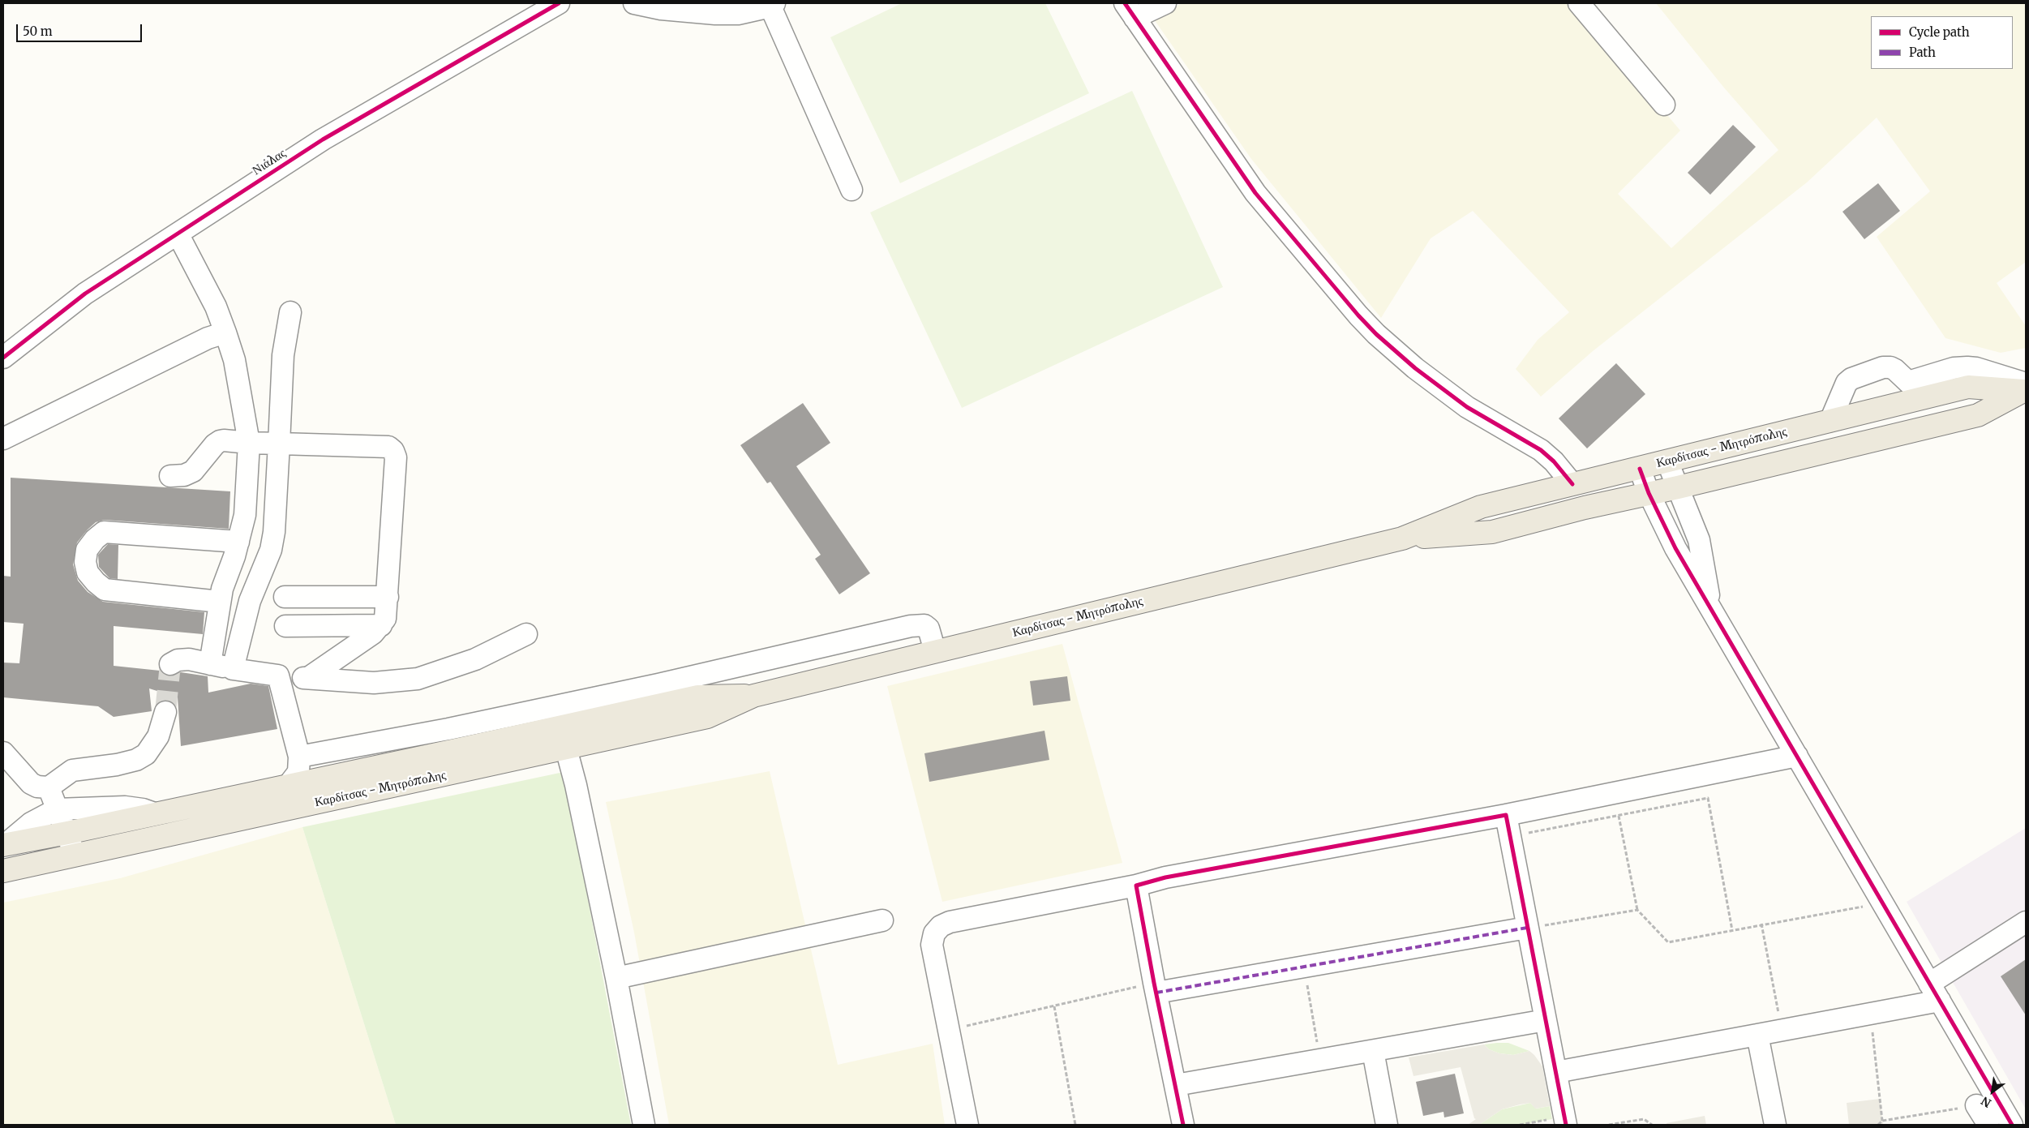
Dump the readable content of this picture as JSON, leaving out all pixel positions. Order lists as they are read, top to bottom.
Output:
{
  "streets": {
    "main road": ["Καρδίτσας - Μητρόπολης"],
    "street": ["Νιάλας"]
  },
  "legend": ["Cycle path", "Path"],
  "scale_bar": "50 m",
  "north": "bottom left"
}
